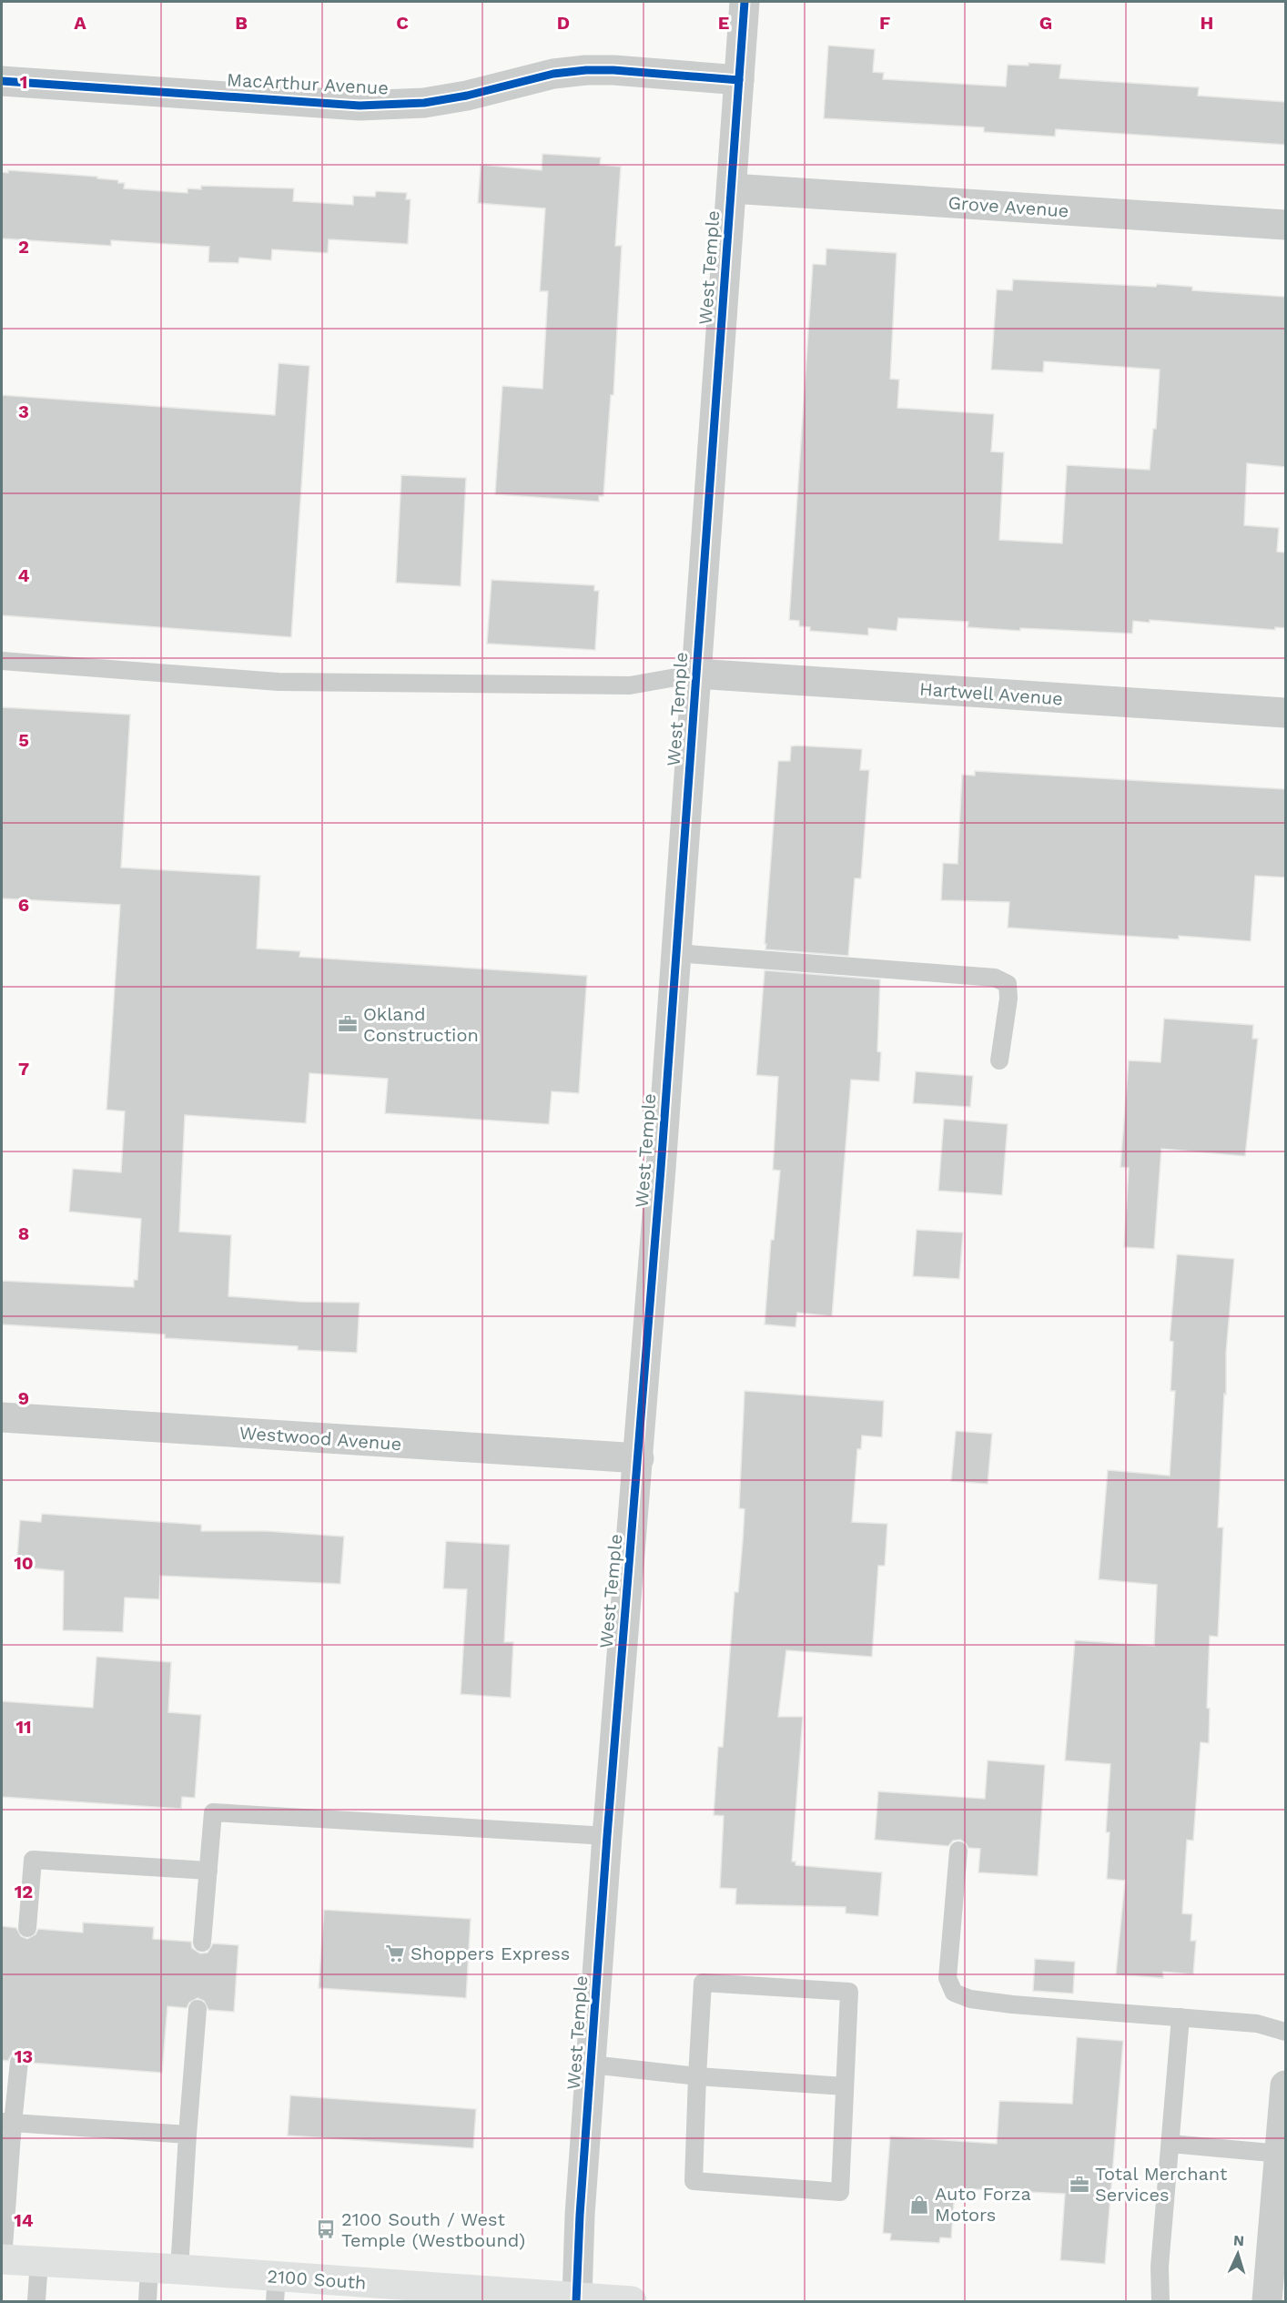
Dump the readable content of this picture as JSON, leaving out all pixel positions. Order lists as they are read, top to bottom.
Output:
{
  "streets": {
    "main road": ["2100 South"],
    "street": [
      "MacArthur Avenue",
      "Grove Avenue",
      "West Temple",
      "Hartwell Avenue",
      "Westwood Avenue"
    ]
  },
  "crossings": [
    ["MacArthur Avenue", "West Temple"],
    ["Grove Avenue", "West Temple"],
    ["West Temple", "Hartwell Avenue"],
    ["West Temple", "Westwood Avenue"],
    ["West Temple", "2100 South"]
  ],
  "places": {
    "office": ["Okland Construction", "Total Merchant Services"],
    "supermarket": ["Shoppers Express"],
    "shop": ["Auto Forza Motors"],
    "bus stop": ["2100 South / West Temple (Westbound)"]
  },
  "north": "top",
  "grid": {
    "columns": [
      "A",
      "B",
      "C",
      "D",
      "E",
      "F",
      "G",
      "H"
    ],
    "rows": [
      "1",
      "2",
      "3",
      "4",
      "5",
      "6",
      "7",
      "8",
      "9",
      "10",
      "11",
      "12",
      "13",
      "14"
    ]
  }
}
